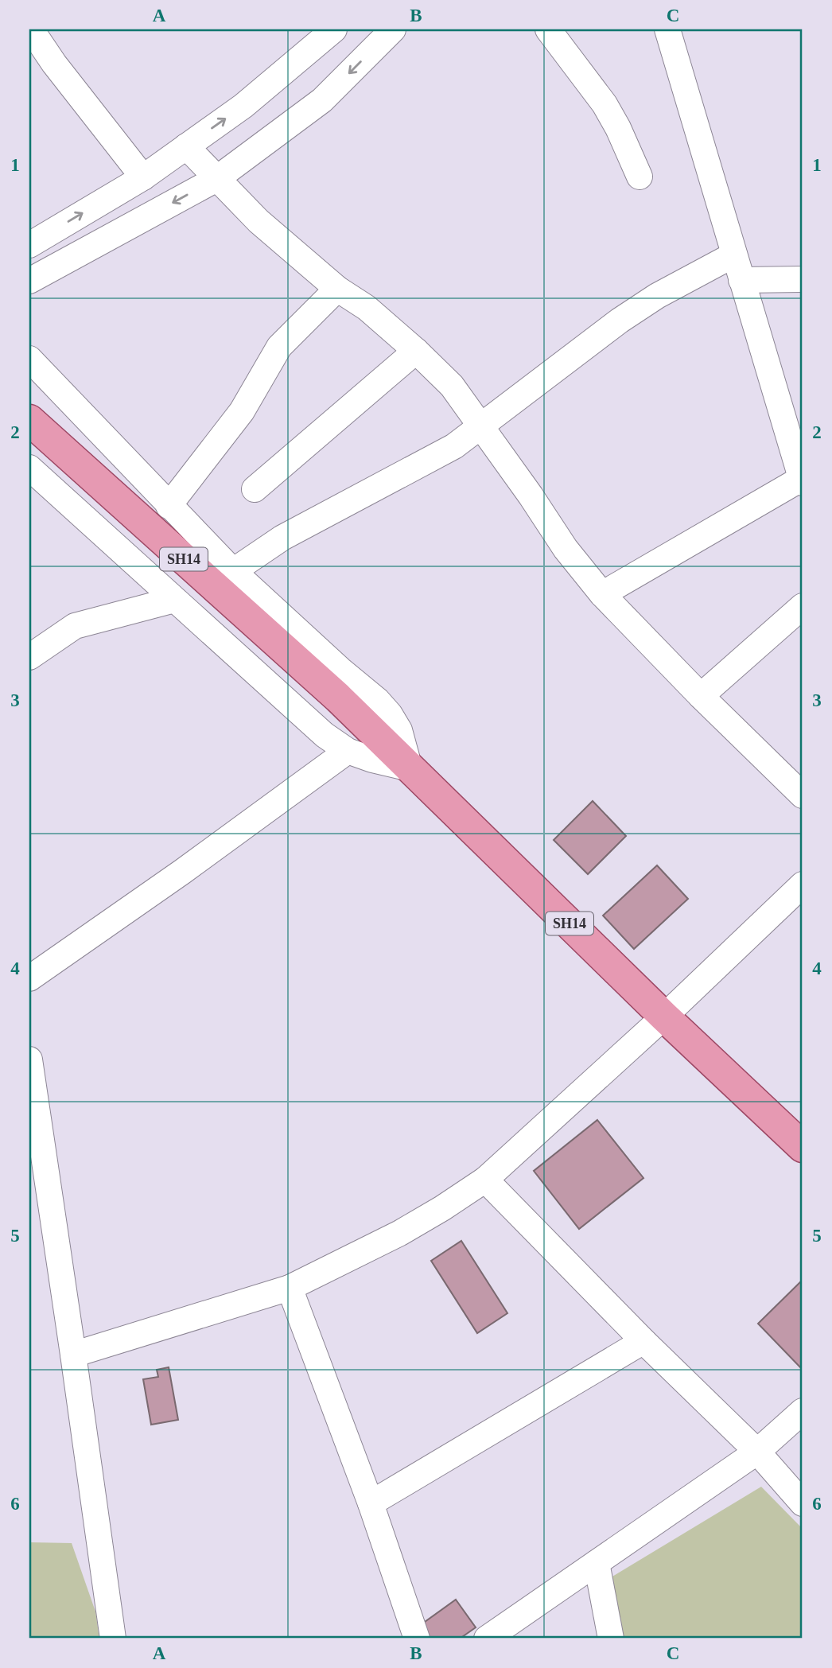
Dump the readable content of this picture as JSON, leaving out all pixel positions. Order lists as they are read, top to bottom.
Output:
{
  "streets": {
    "main road": ["SH14"]
  },
  "grid": {
    "columns": ["A", "B", "C"],
    "rows": [
      "1",
      "2",
      "3",
      "4",
      "5",
      "6"
    ]
  }
}
